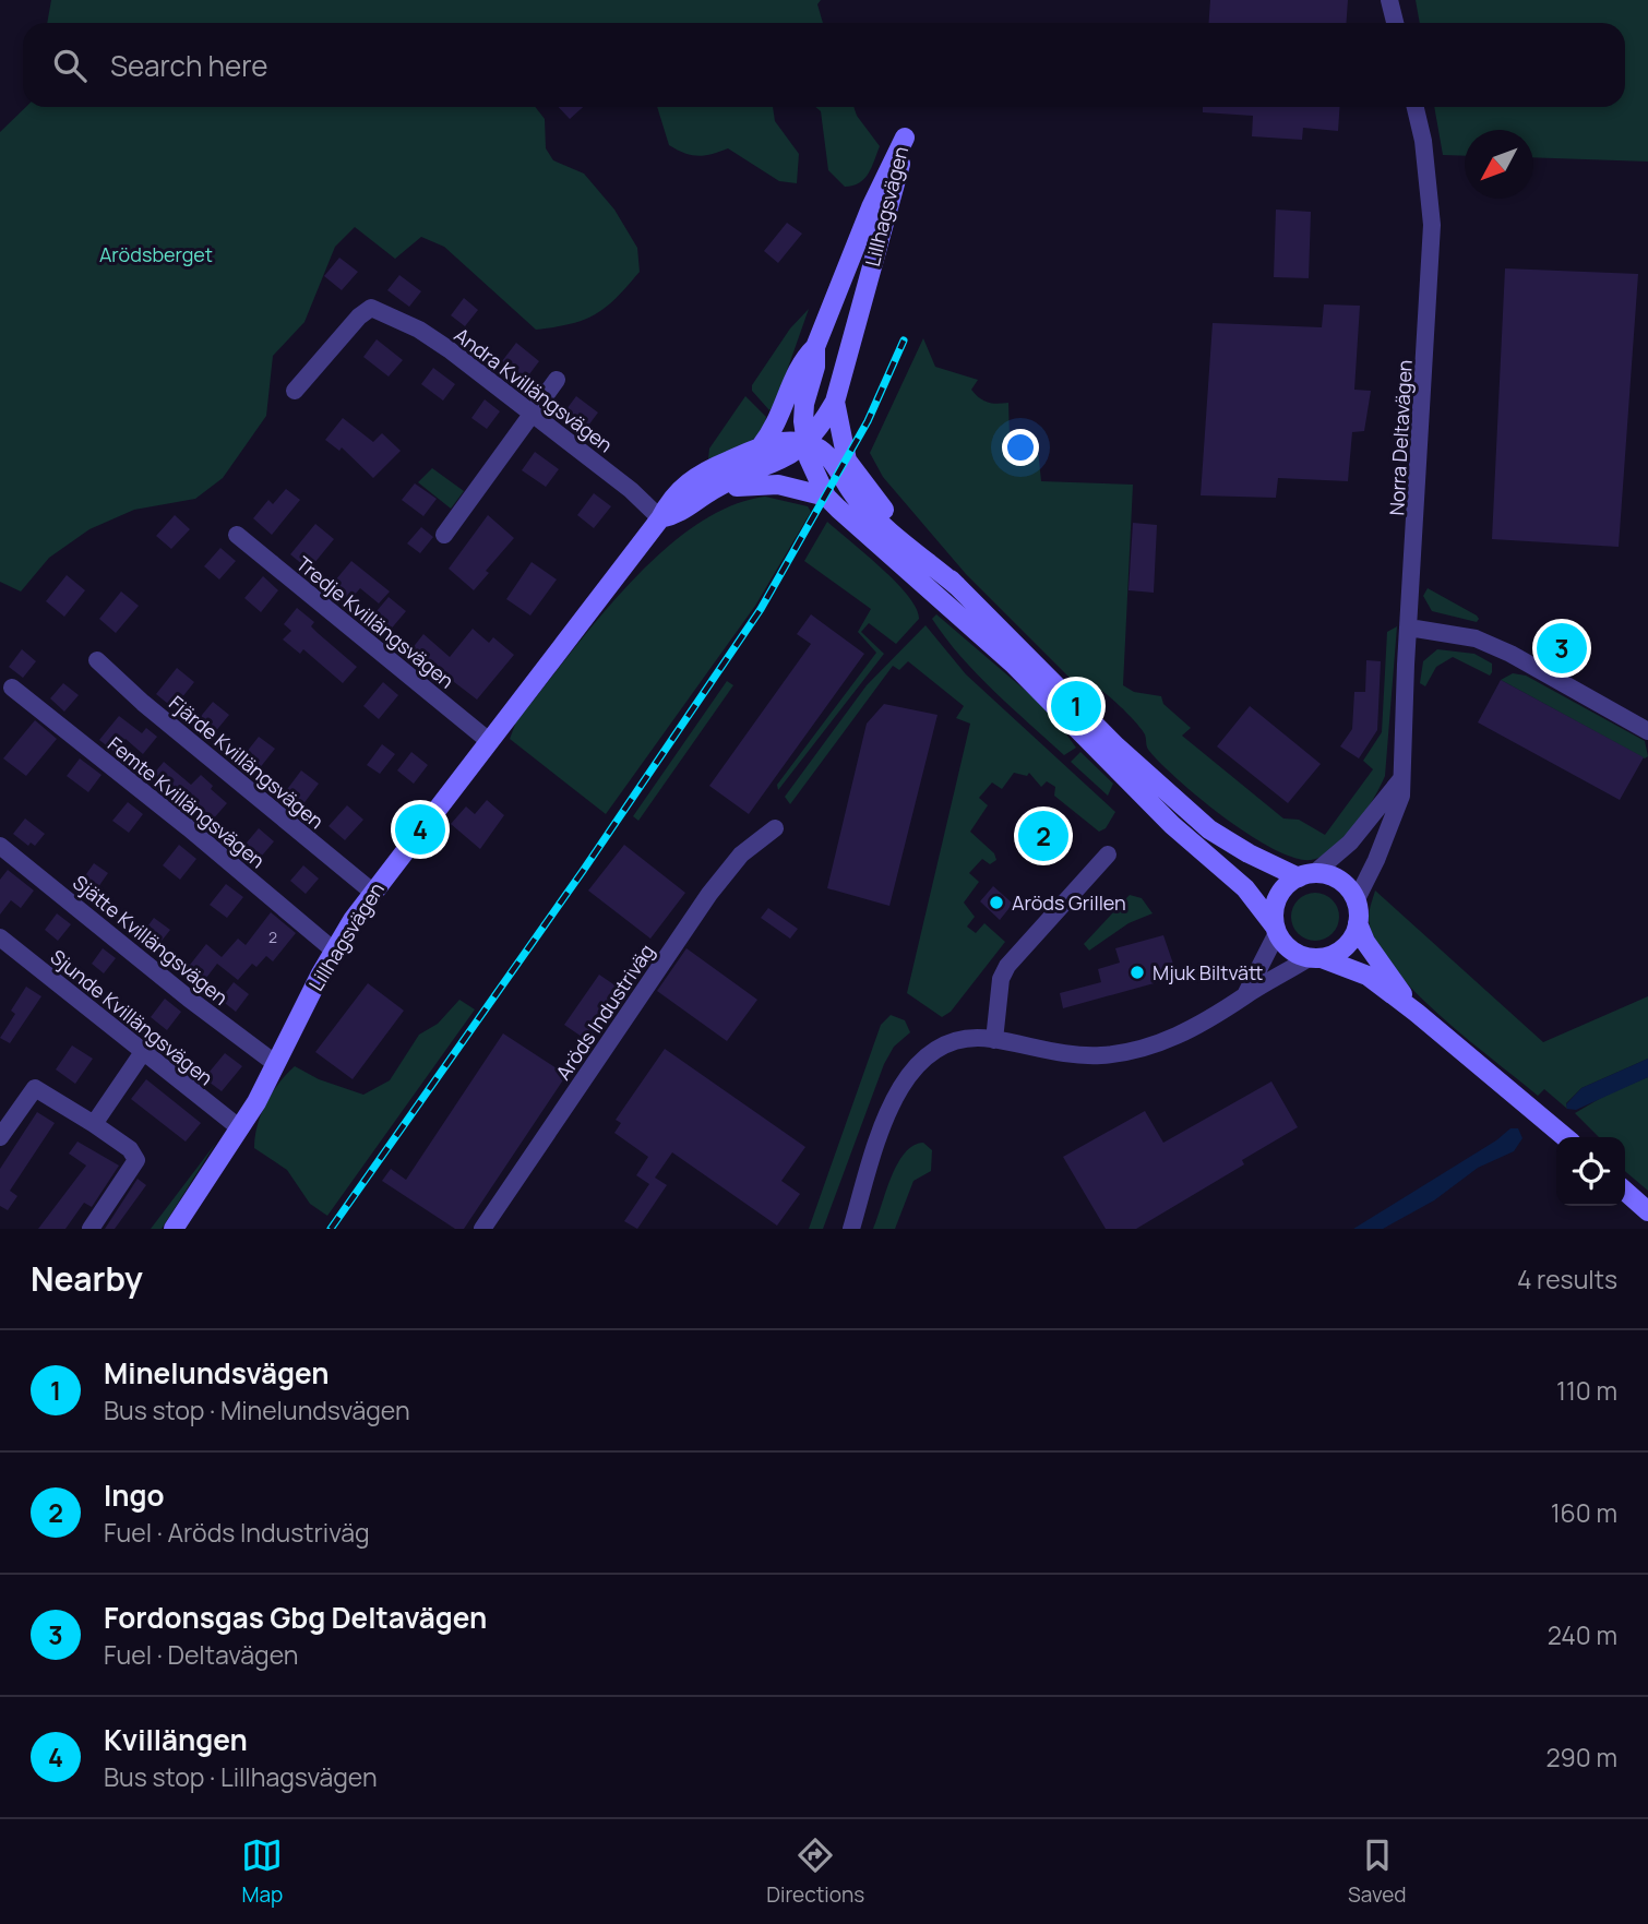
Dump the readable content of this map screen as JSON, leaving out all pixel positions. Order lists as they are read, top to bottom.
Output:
{
  "streets": {
    "main road": ["Lillhagsvägen"],
    "street": [
      "Andra Kvillängsvägen",
      "Norra Deltavägen",
      "Tredje Kvillängsvägen",
      "Fjärde Kvillängsvägen",
      "Femte Kvillängsvägen",
      "Sjätte Kvillängsvägen",
      "Aröds Industriväg",
      "Sjunde Kvillängsvägen"
    ]
  },
  "crossings": [
    ["Lillhagsvägen", "Andra Kvillängsvägen"],
    ["Lillhagsvägen", "Tredje Kvillängsvägen"],
    ["Lillhagsvägen", "Fjärde Kvillängsvägen"],
    ["Lillhagsvägen", "Femte Kvillängsvägen"],
    ["Lillhagsvägen", "Sjätte Kvillängsvägen"],
    ["Lillhagsvägen", "Sjunde Kvillängsvägen"]
  ],
  "parks": ["Arödsberget"],
  "places": ["Aröds Grillen", "Mjuk Biltvätt"],
  "house_numbers": ["2"],
  "north": "bottom left",
  "page": {
    "search": "Search here",
    "pins": [
      "3",
      "1",
      "4",
      "2"
    ],
    "heading": ["Nearby", "4 results"],
    "list": [
      {
        "mark": "1",
        "name": "Minelundsvägen",
        "note": "Bus stop · Minelundsvägen",
        "value": "110 m"
      },
      {
        "mark": "2",
        "name": "Ingo",
        "note": "Fuel · Aröds Industriväg",
        "value": "160 m"
      },
      {
        "mark": "3",
        "name": "Fordonsgas Gbg Deltavägen",
        "note": "Fuel · Deltavägen",
        "value": "240 m"
      },
      {
        "mark": "4",
        "name": "Kvillängen",
        "note": "Bus stop · Lillhagsvägen",
        "value": "290 m"
      }
    ],
    "nav": ["Map", "Directions", "Saved"]
  }
}
